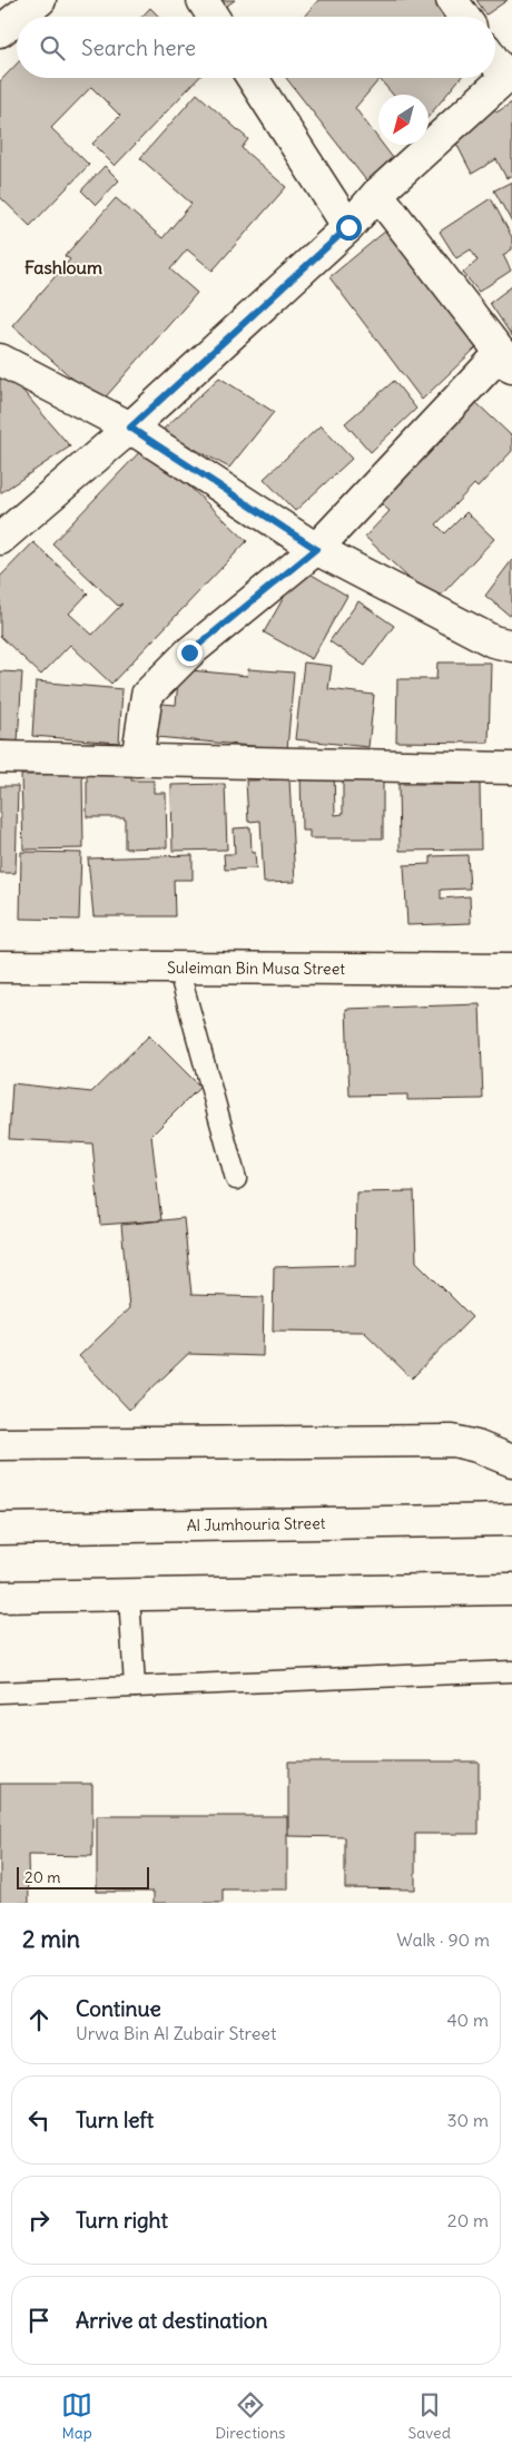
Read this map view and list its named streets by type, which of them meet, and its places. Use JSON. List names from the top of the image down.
{
  "streets": {
    "street": ["Suleiman Bin Musa Street", "Al Jumhouria Street"]
  },
  "districts": ["Fashloum"],
  "scale_bar": "20 m",
  "north": "bottom left",
  "page": {
    "search": "Search here",
    "scale": "20 m",
    "heading": ["2 min", "Walk · 90 m"],
    "list": [
      ["Continue", "Urwa Bin Al Zubair Street", "40 m"],
      ["Turn left", "30 m"],
      ["Turn right", "20 m"],
      "Arrive at destination"
    ],
    "nav": ["Map", "Directions", "Saved"]
  }
}
